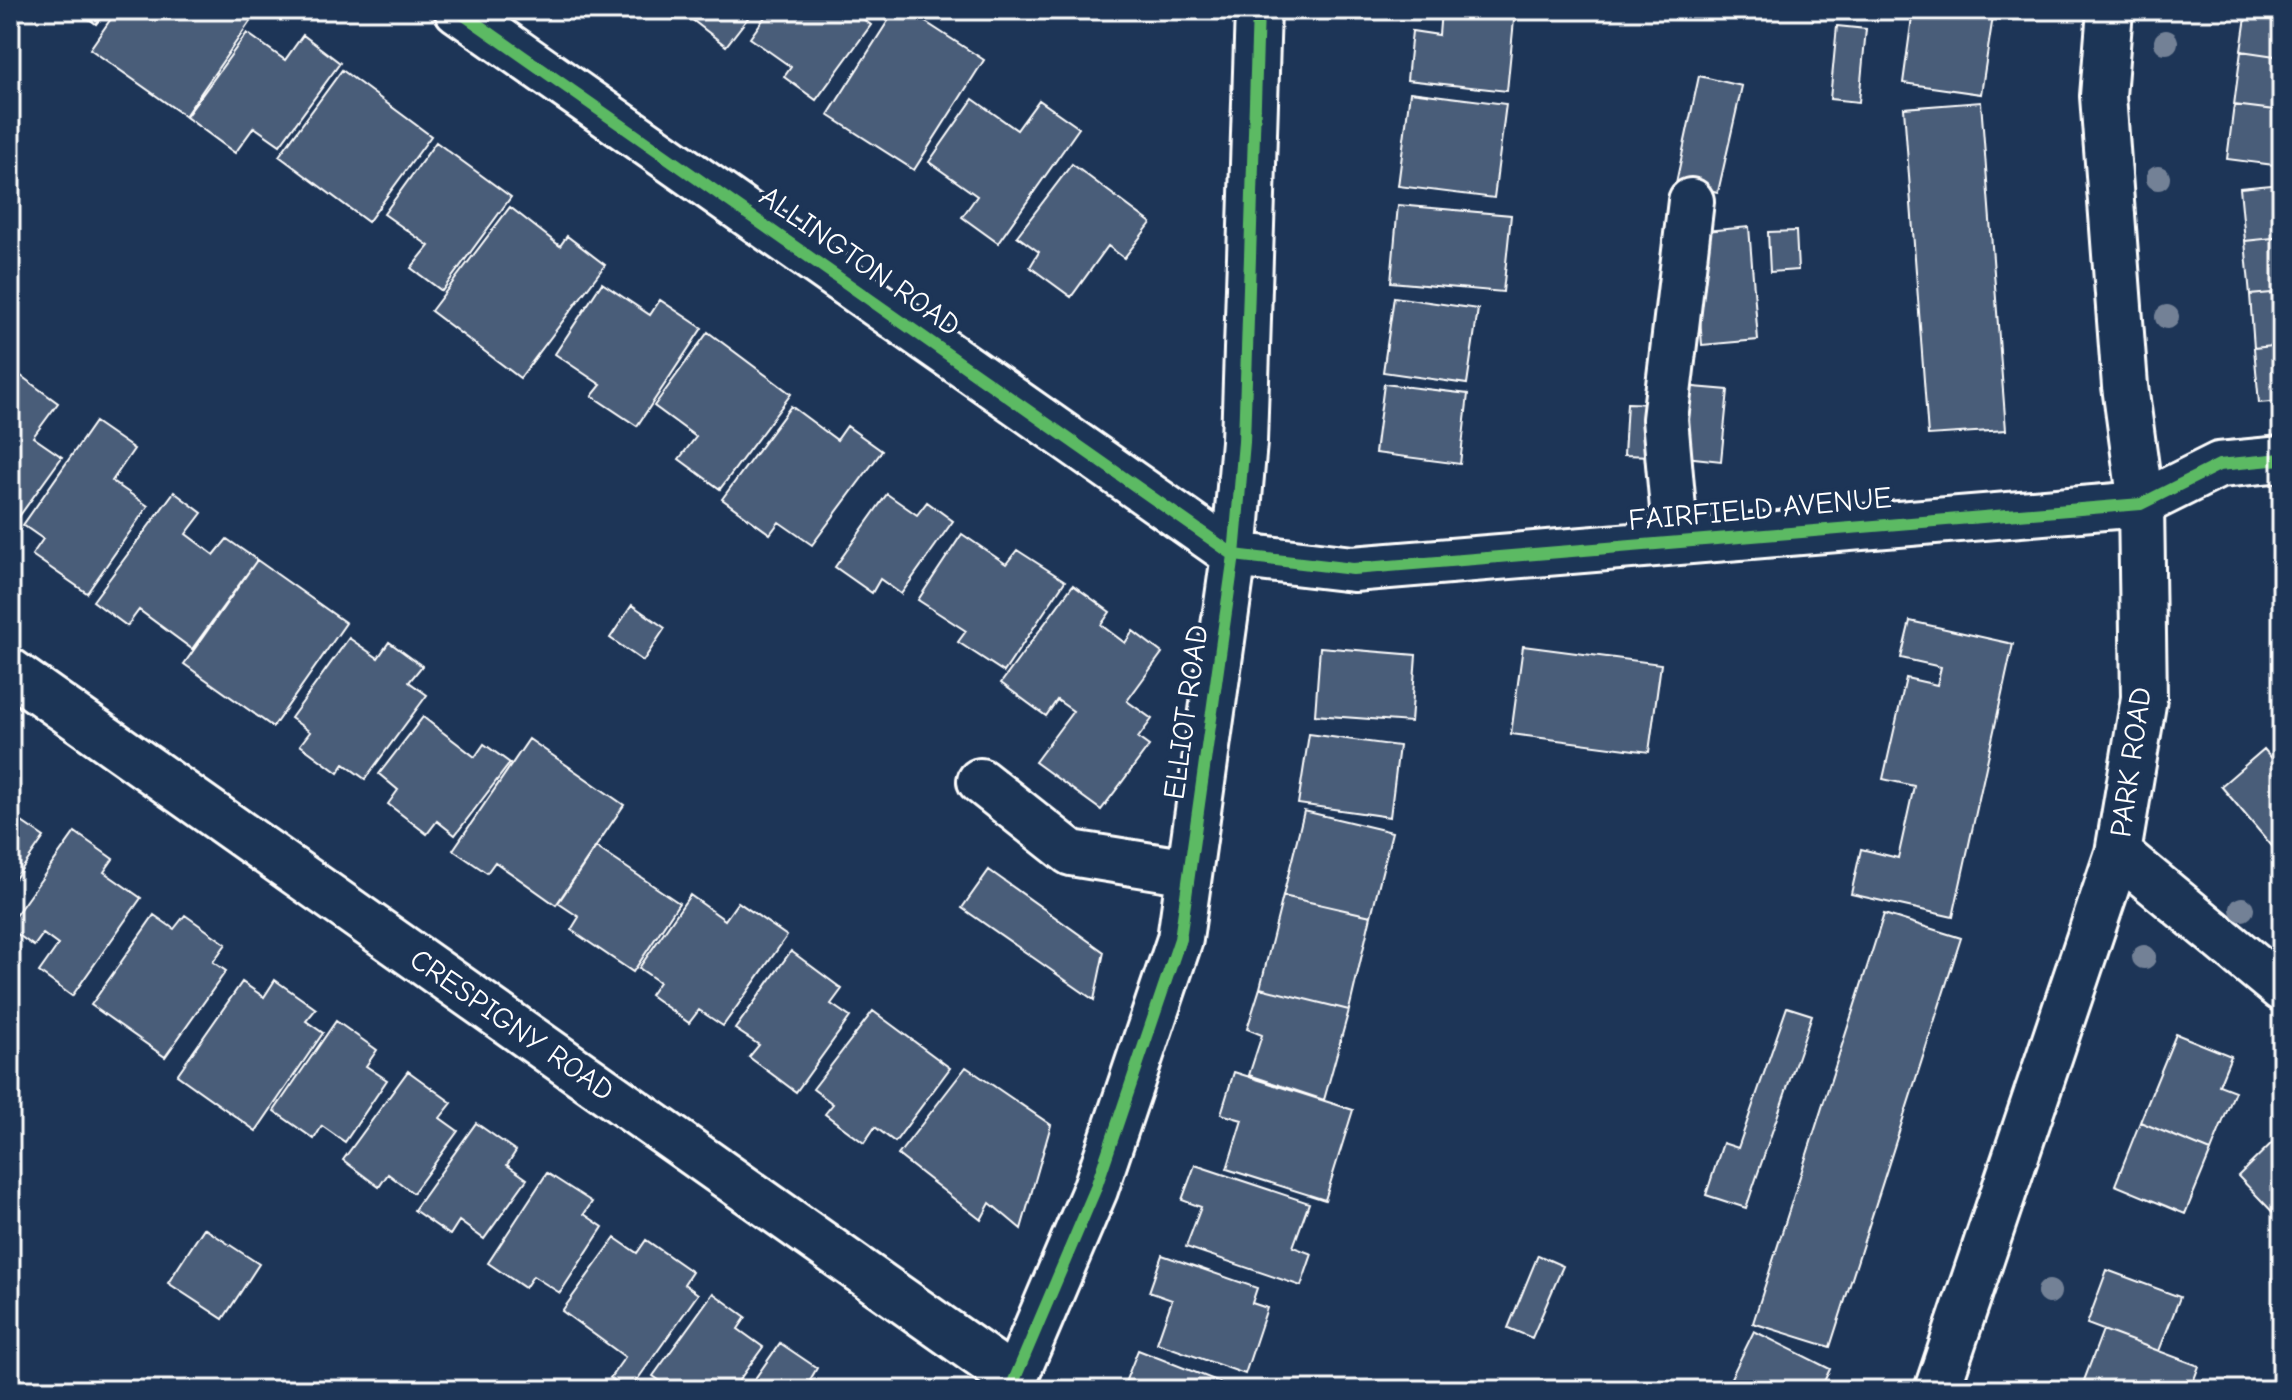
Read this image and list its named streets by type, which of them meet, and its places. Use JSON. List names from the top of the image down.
{
  "streets": {
    "street": [
      "ALLINGTON ROAD",
      "FAIRFIELD AVENUE",
      "ELLIOT ROAD",
      "PARK ROAD",
      "CRESPIGNY ROAD"
    ]
  },
  "crossings": [
    ["ALLINGTON ROAD", "FAIRFIELD AVENUE"],
    ["ALLINGTON ROAD", "ELLIOT ROAD"],
    ["FAIRFIELD AVENUE", "ELLIOT ROAD"],
    ["FAIRFIELD AVENUE", "PARK ROAD"],
    ["ELLIOT ROAD", "CRESPIGNY ROAD"]
  ]
}
